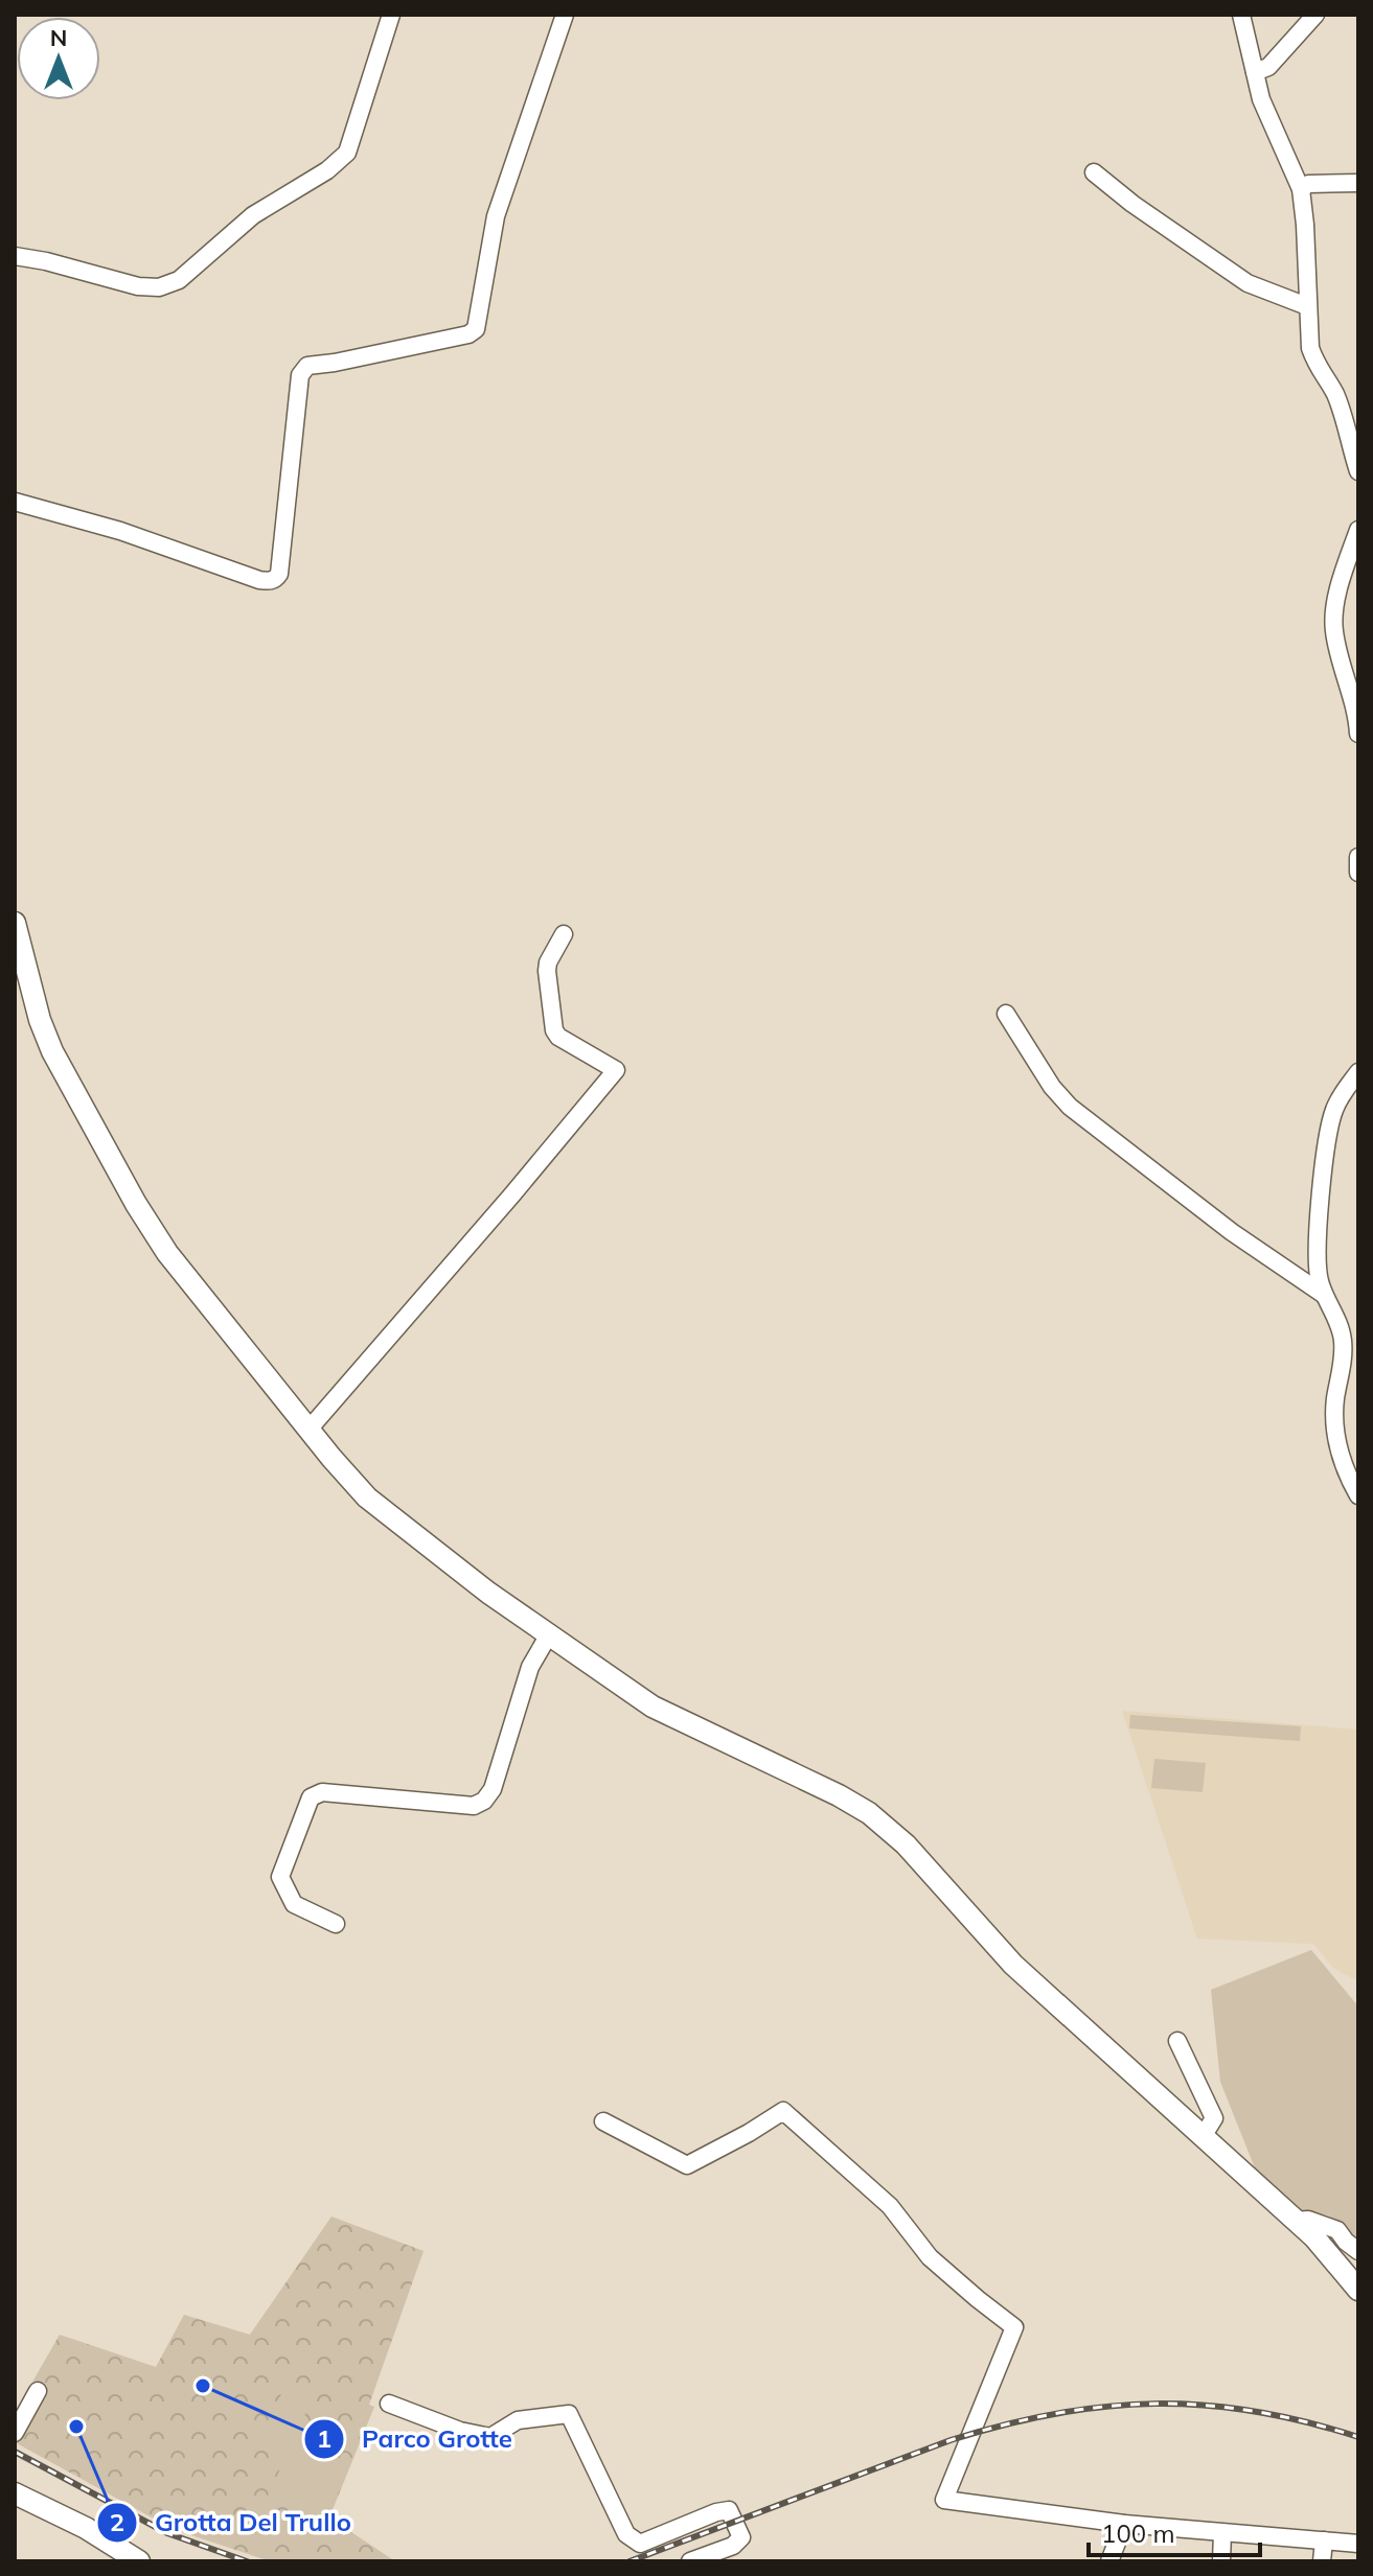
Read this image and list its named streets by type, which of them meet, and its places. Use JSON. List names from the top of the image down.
{
  "places": ["Parco Grotte", "Grotta Del Trullo"],
  "scale_bar": "100 m",
  "north": "top"
}
